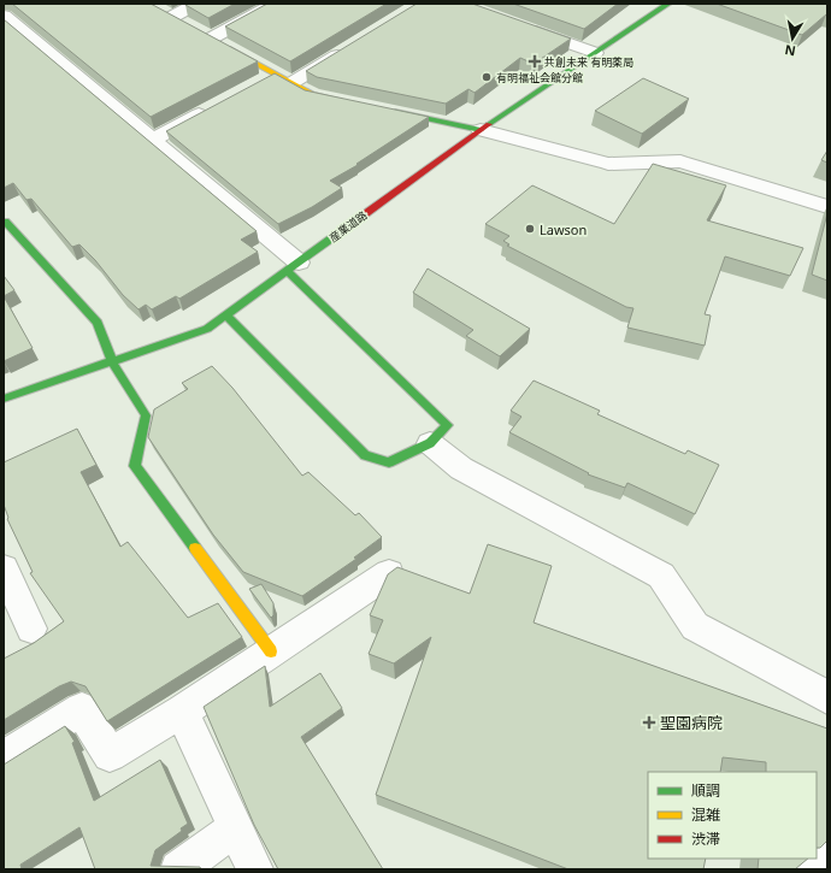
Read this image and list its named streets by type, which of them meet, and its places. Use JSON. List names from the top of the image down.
{
  "streets": {
    "street": ["産業道路"]
  },
  "places": {
    "health": ["共創未来 有明薬局", "聖園病院"],
    "other": ["有明福祉会館分館", "Lawson"]
  },
  "legend": ["順調", "混雑", "渋滞"],
  "north": "bottom"
}
